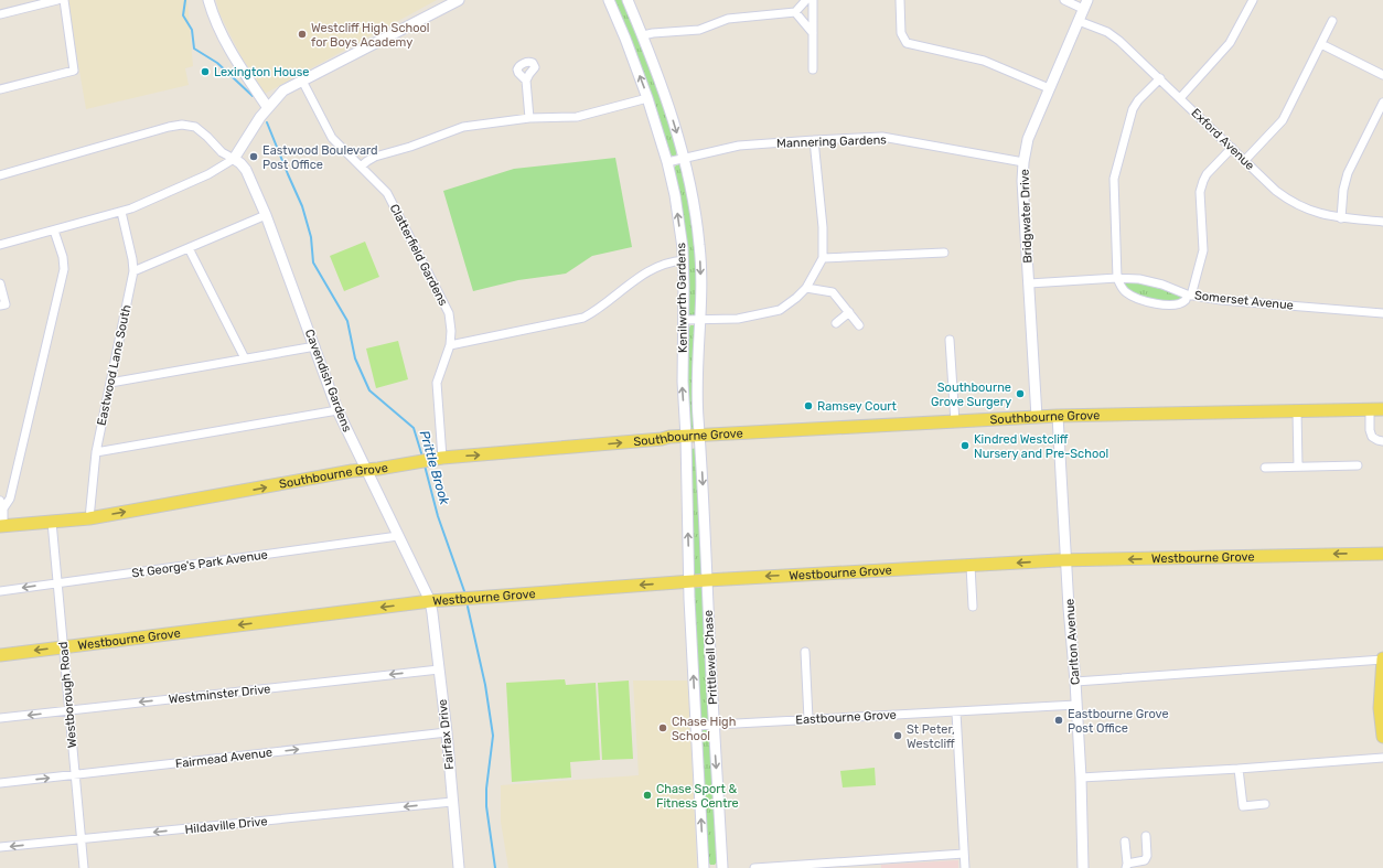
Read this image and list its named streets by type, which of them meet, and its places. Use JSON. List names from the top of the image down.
{
  "streets": {
    "main road": ["Southbourne Grove", "Westbourne Grove"],
    "street": [
      "Exford Avenue",
      "Mannering Gardens",
      "Bridgwater Drive",
      "Clatterfield Gardens",
      "Kenilworth Gardens",
      "Somerset Avenue",
      "Eastwood Lane South",
      "Cavendish Gardens",
      "St George's Park Avenue",
      "Carlton Avenue",
      "Prittlewell Chase",
      "Westminster Drive",
      "Westborough Road",
      "Eastbourne Grove",
      "Fairfax Drive",
      "Fairmead Avenue",
      "Hildaville Drive"
    ]
  },
  "crossings": [
    ["Exford Avenue", "Bridgwater Drive"],
    ["Mannering Gardens", "Bridgwater Drive"],
    ["Mannering Gardens", "Kenilworth Gardens"],
    ["Bridgwater Drive", "Somerset Avenue"],
    ["Bridgwater Drive", "Southbourne Grove"],
    ["Clatterfield Gardens", "Southbourne Grove"],
    ["Kenilworth Gardens", "Southbourne Grove"],
    ["Kenilworth Gardens", "Westbourne Grove"],
    ["Kenilworth Gardens", "Prittlewell Chase"],
    ["Eastwood Lane South", "Southbourne Grove"],
    ["Cavendish Gardens", "Southbourne Grove"],
    ["Cavendish Gardens", "Westbourne Grove"],
    ["Cavendish Gardens", "St George's Park Avenue"],
    ["Cavendish Gardens", "Fairfax Drive"],
    ["Southbourne Grove", "Carlton Avenue"],
    ["Southbourne Grove", "Westborough Road"],
    ["Westbourne Grove", "Carlton Avenue"],
    ["Westbourne Grove", "Prittlewell Chase"],
    ["Westbourne Grove", "Westborough Road"],
    ["Westbourne Grove", "Fairfax Drive"],
    ["St George's Park Avenue", "Westborough Road"],
    ["Carlton Avenue", "Eastbourne Grove"],
    ["Prittlewell Chase", "Eastbourne Grove"],
    ["Westminster Drive", "Westborough Road"],
    ["Westminster Drive", "Fairfax Drive"],
    ["Westborough Road", "Fairmead Avenue"],
    ["Westborough Road", "Hildaville Drive"],
    ["Fairfax Drive", "Fairmead Avenue"],
    ["Fairfax Drive", "Hildaville Drive"]
  ],
  "one_way": [
    "Southbourne Grove",
    "Westbourne Grove",
    "Westminster Drive",
    "Fairmead Avenue",
    "Hildaville Drive"
  ],
  "water": ["Prittle Brook"],
  "places": [
    "Westcliff High School for Boys Academy",
    "Lexington House",
    "Eastwood Boulevard Post Office",
    "Southbourne Grove Surgery",
    "Ramsey Court",
    "Kindred Westcliff Nursery and Pre-School",
    "Eastbourne Grove Post Office",
    "Chase High School",
    "St Peter, Westcliff",
    "Chase Sport & Fitness Centre"
  ]
}
